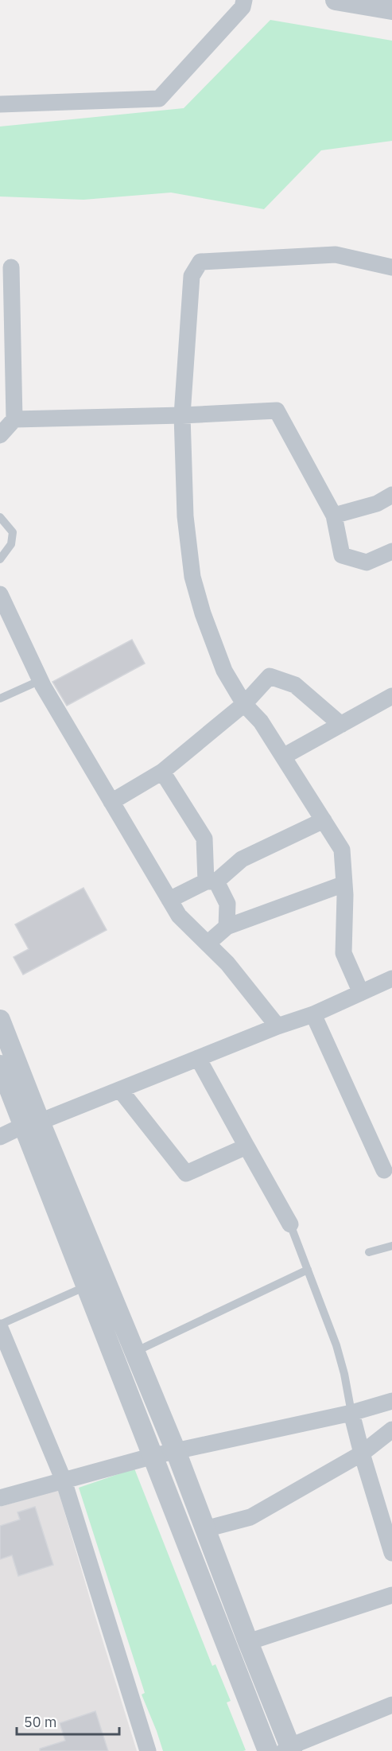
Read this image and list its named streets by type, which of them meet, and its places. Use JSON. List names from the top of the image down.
{
  "scale_bar": "50 m"
}
